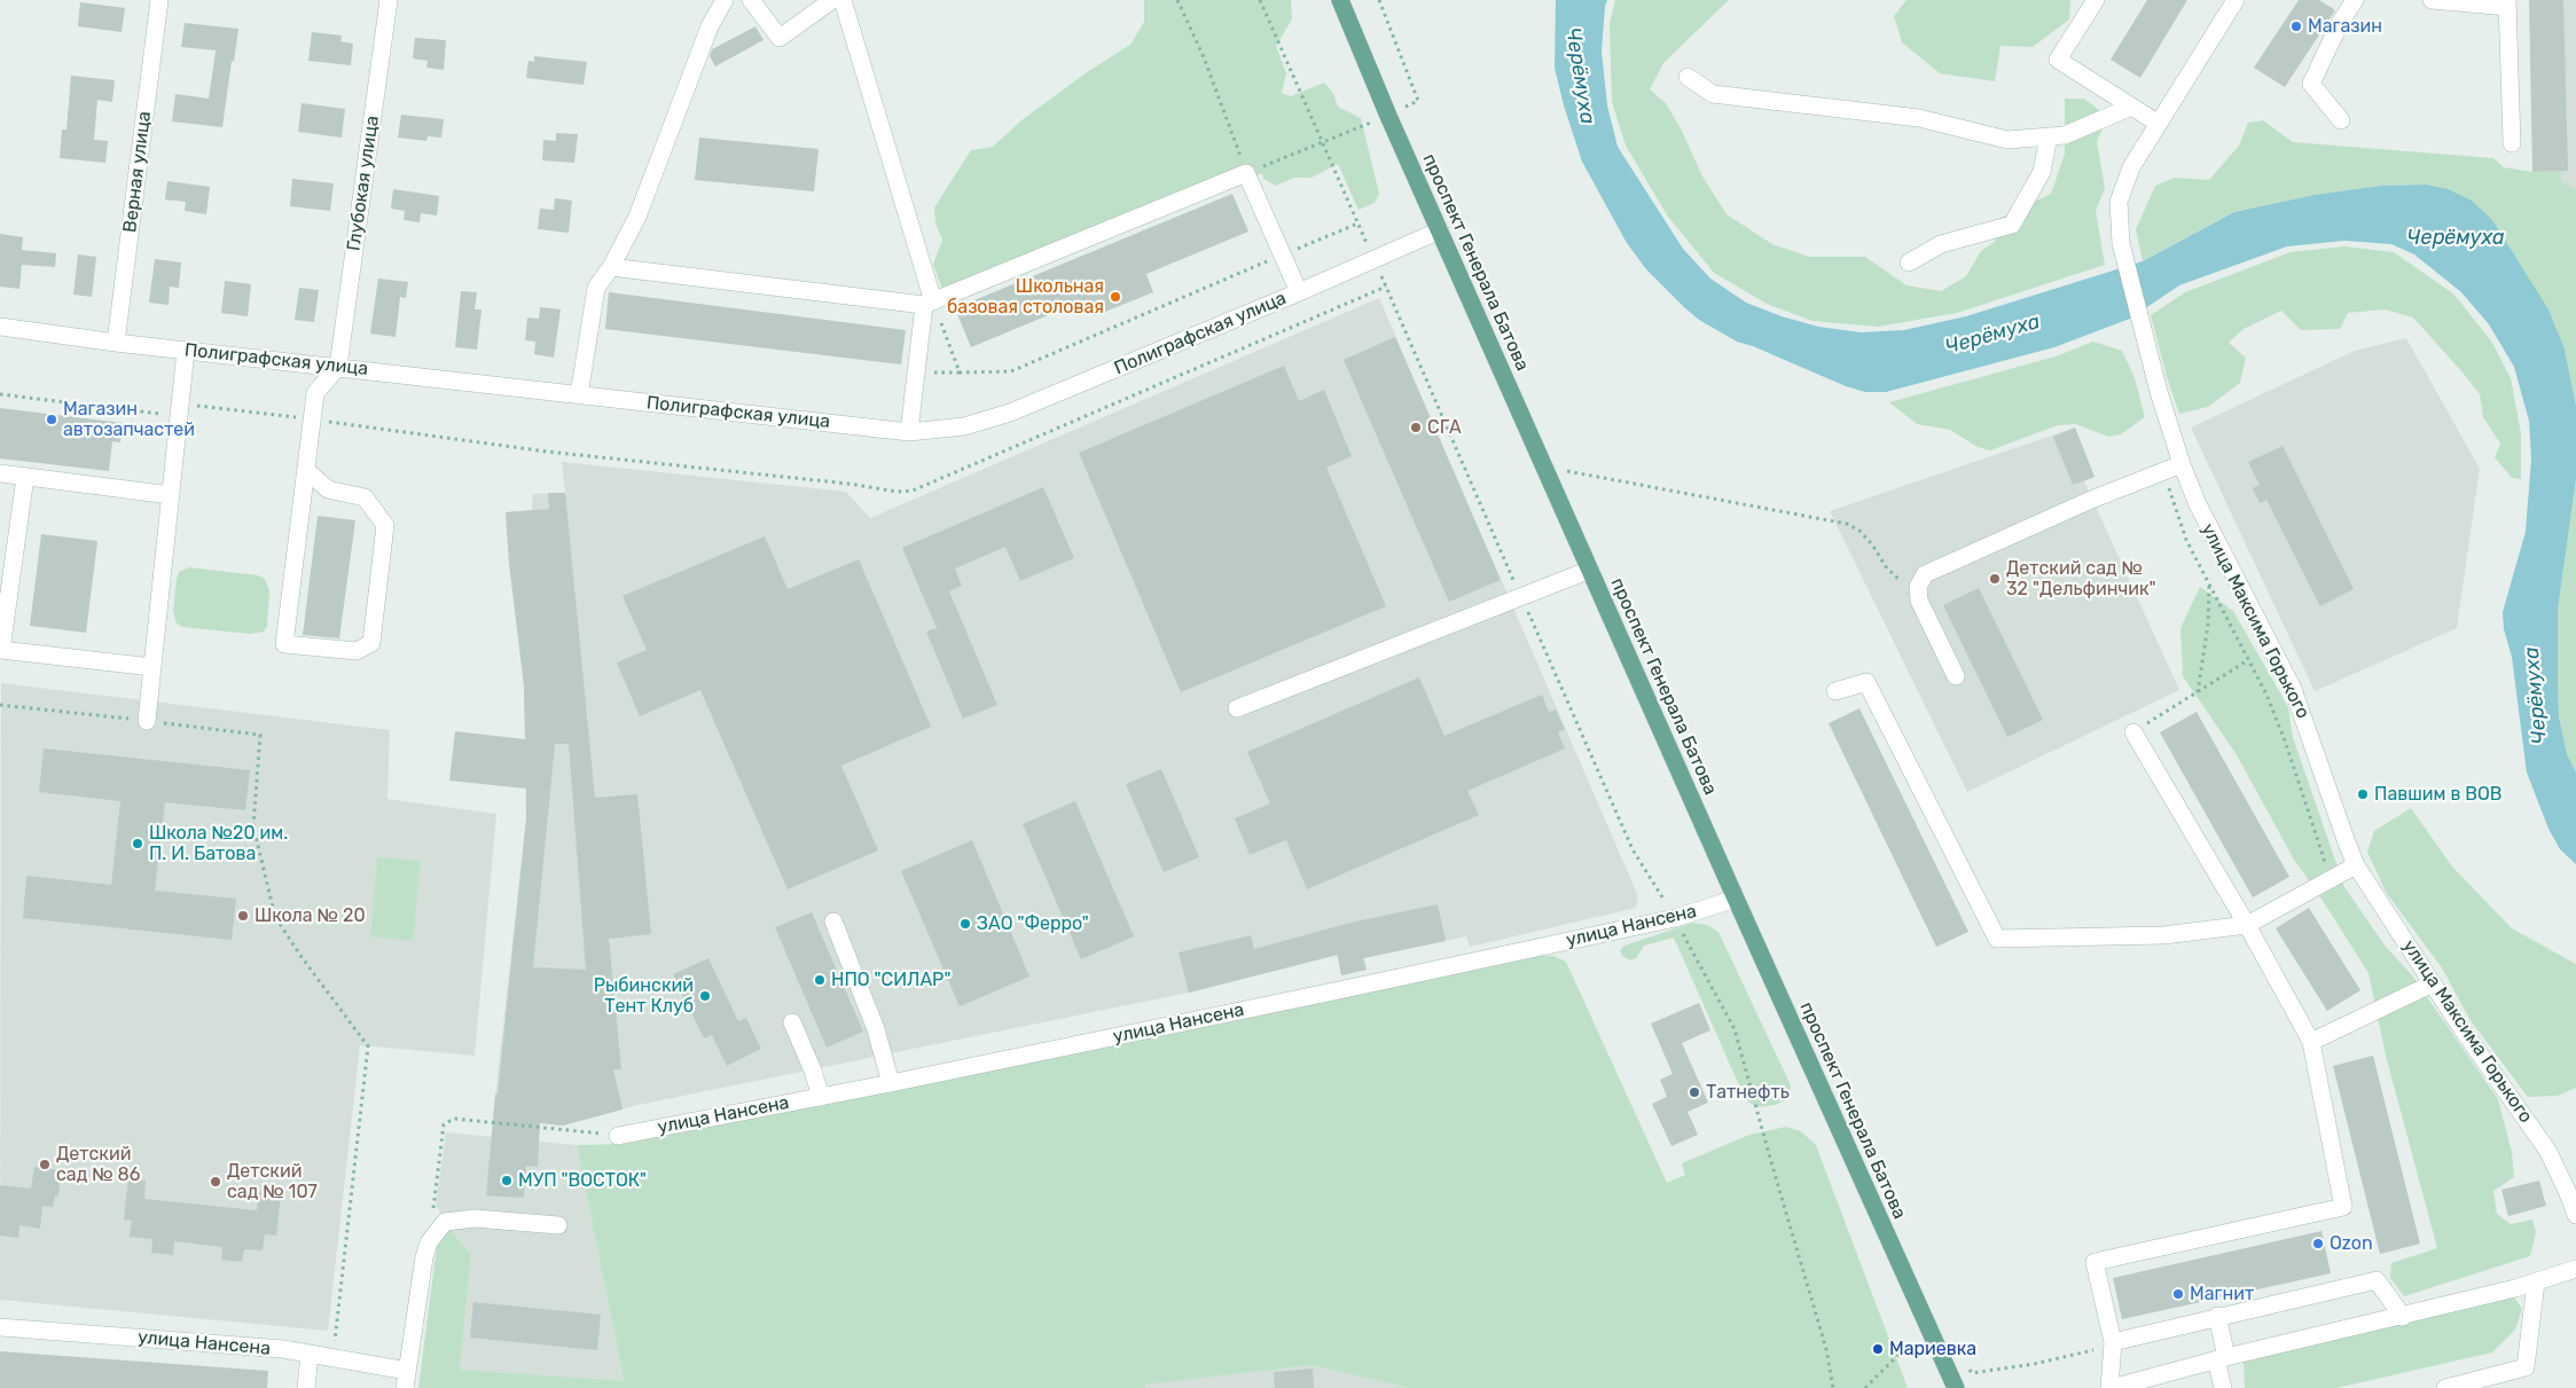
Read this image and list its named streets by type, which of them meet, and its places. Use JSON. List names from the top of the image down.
{
  "streets": {
    "main road": ["проспект Генерала Батова"],
    "street": [
      "Верная улица",
      "Глубокая улица",
      "Полиграфская улица",
      "улица Максима Горького",
      "улица Нансена"
    ]
  },
  "crossings": [
    ["Верная улица", "Полиграфская улица"],
    ["Глубокая улица", "Полиграфская улица"],
    ["проспект Генерала Батова", "Полиграфская улица"],
    ["проспект Генерала Батова", "улица Нансена"]
  ],
  "water": ["Черёмуха"],
  "places": [
    "Магазин",
    "Школьная базовая столовая",
    "Магазин автозапчастей",
    "СГА",
    "Детский сад № 32 \"Дельфинчик\"",
    "Павшим в ВОВ",
    "Школа №20 им. П. И. Батова",
    "Школа № 20",
    "ЗАО \"Ферро\"",
    "НПО \"СИЛАР\"",
    "Рыбинский Тент Клуб",
    "Татнефть",
    "Детский сад № 86",
    "МУП \"ВОСТОК\"",
    "Детский сад № 107",
    "Ozon",
    "Магнит",
    "Мариевка"
  ]
}
